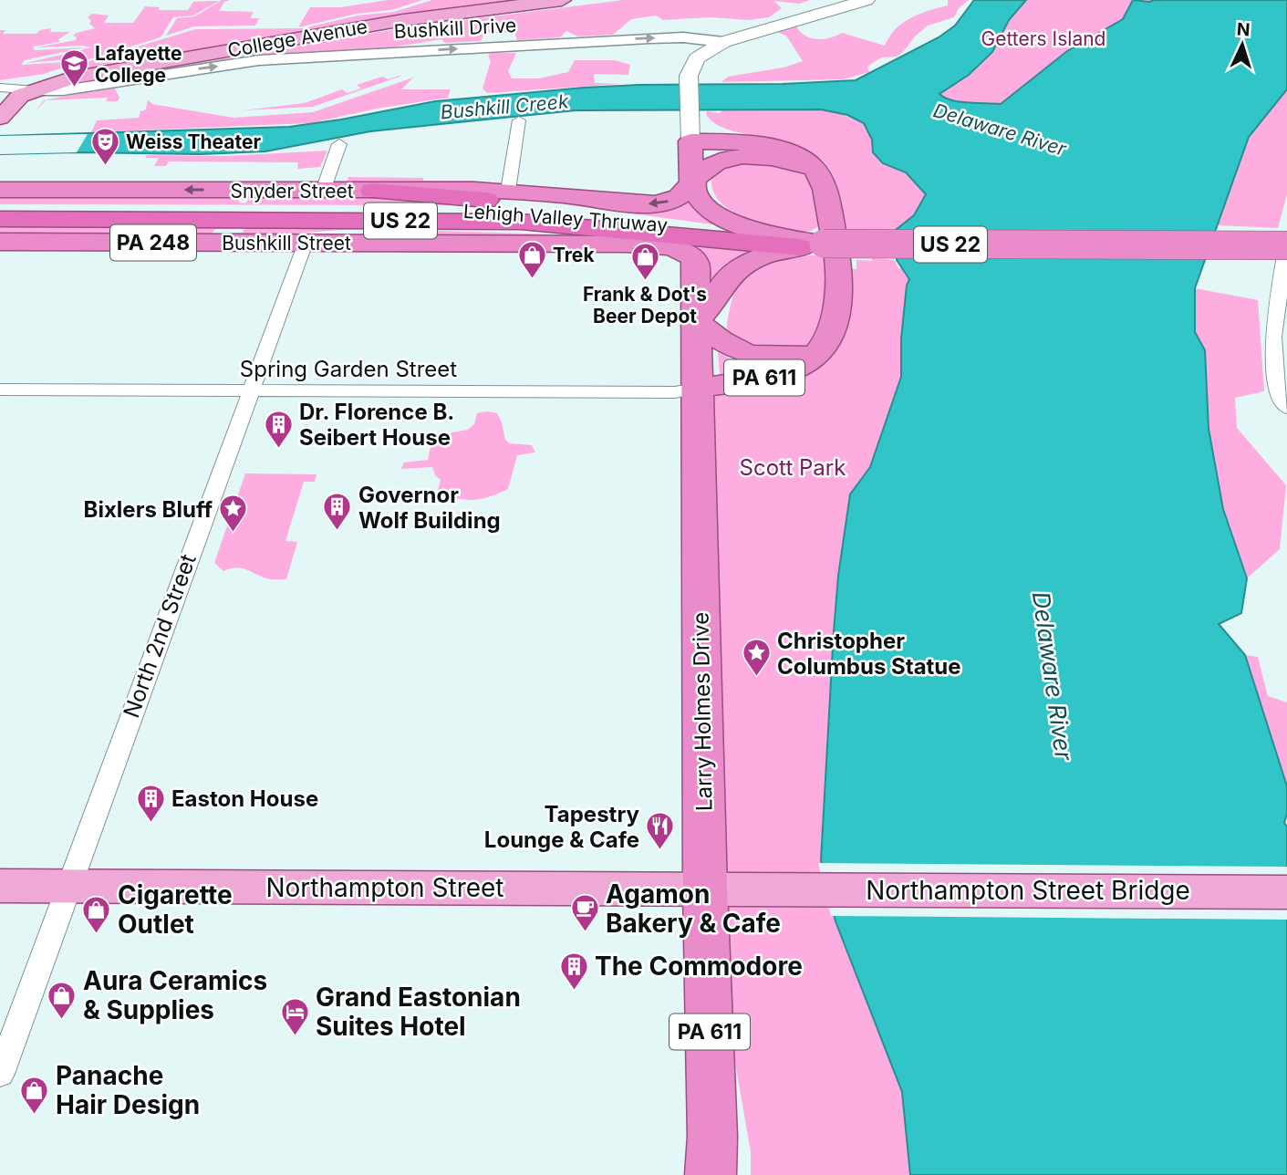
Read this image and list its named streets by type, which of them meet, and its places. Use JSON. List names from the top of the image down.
{
  "streets": {
    "highway": [
      "Snyder Street",
      "Lehigh Valley Thruway",
      "US 22",
      "PA 248",
      "Bushkill Street",
      "PA 611",
      "Larry Holmes Drive"
    ],
    "main road": ["College Avenue", "Northampton Street", "Northampton Street Bridge"],
    "street": ["Bushkill Drive", "Spring Garden Street", "North 2nd Street"]
  },
  "crossings": [
    ["Bushkill Drive", "College Avenue"],
    ["Snyder Street", "PA 611"],
    ["Bushkill Street", "North 2nd Street"],
    ["Bushkill Street", "Larry Holmes Drive"],
    ["Spring Garden Street", "PA 611"],
    ["Spring Garden Street", "North 2nd Street"],
    ["Spring Garden Street", "Larry Holmes Drive"],
    ["PA 611", "Larry Holmes Drive"],
    ["North 2nd Street", "Northampton Street"],
    ["Larry Holmes Drive", "Northampton Street"],
    ["Northampton Street", "Northampton Street Bridge"]
  ],
  "one_way": ["Bushkill Drive"],
  "water": ["Bushkill Creek", "Delaware River"],
  "parks": ["Getters Island", "Scott Park"],
  "places": {
    "school or university": ["Lafayette College"],
    "theatre": ["Weiss Theater"],
    "shop": [
      "Trek",
      "Frank & Dot's Beer Depot",
      "Cigarette Outlet",
      "Aura Ceramics & Supplies",
      "Panache Hair Design"
    ],
    "building": [
      "Dr. Florence B. Seibert House",
      "Governor Wolf Building",
      "Easton House",
      "The Commodore"
    ],
    "place": ["Bixlers Bluff", "Christopher Columbus Statue"],
    "restaurant": ["Tapestry Lounge & Cafe"],
    "cafe": ["Agamon Bakery & Cafe"],
    "hotel": ["Grand Eastonian Suites Hotel"]
  },
  "north": "top"
}
